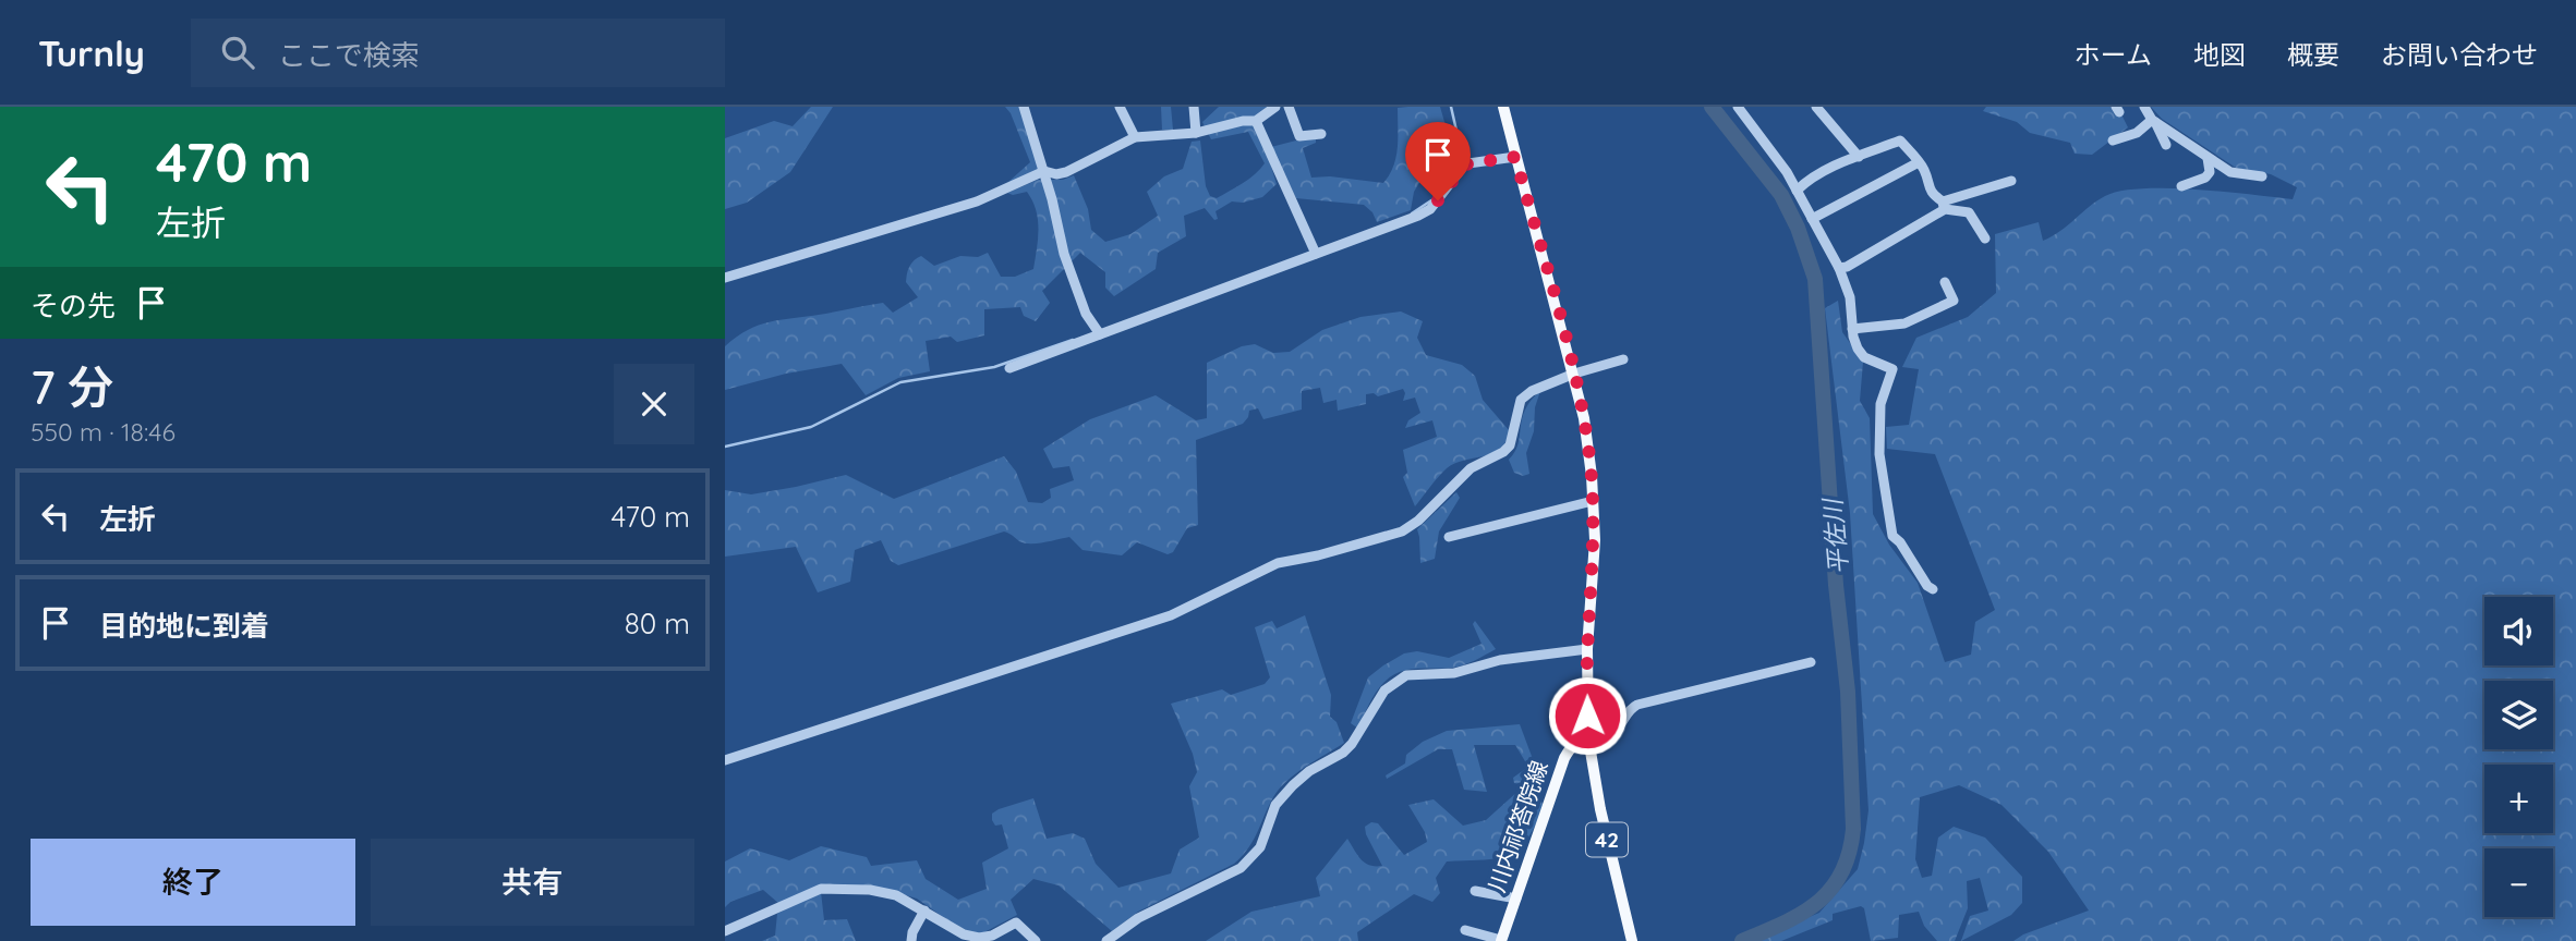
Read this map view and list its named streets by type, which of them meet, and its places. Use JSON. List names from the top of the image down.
{
  "streets": {
    "main road": ["川内祁答院線", "42"]
  },
  "crossings": [
    ["川内祁答院線", "42"]
  ],
  "water": ["平佐川"],
  "page": {
    "header": "Turnly",
    "search": "ここで検索",
    "nav": [
      "ホーム",
      "地図",
      "概要",
      "お問い合わせ"
    ],
    "turn": ["470 m", "左折"],
    "then": "その先",
    "heading": ["7 分", "550 m · 18:46"],
    "list": [
      {
        "name": "左折",
        "value": "470 m"
      },
      {
        "name": "目的地に到着",
        "value": "80 m"
      }
    ],
    "map_buttons": ["+", "−"],
    "buttons": ["終了", "共有"]
  }
}
